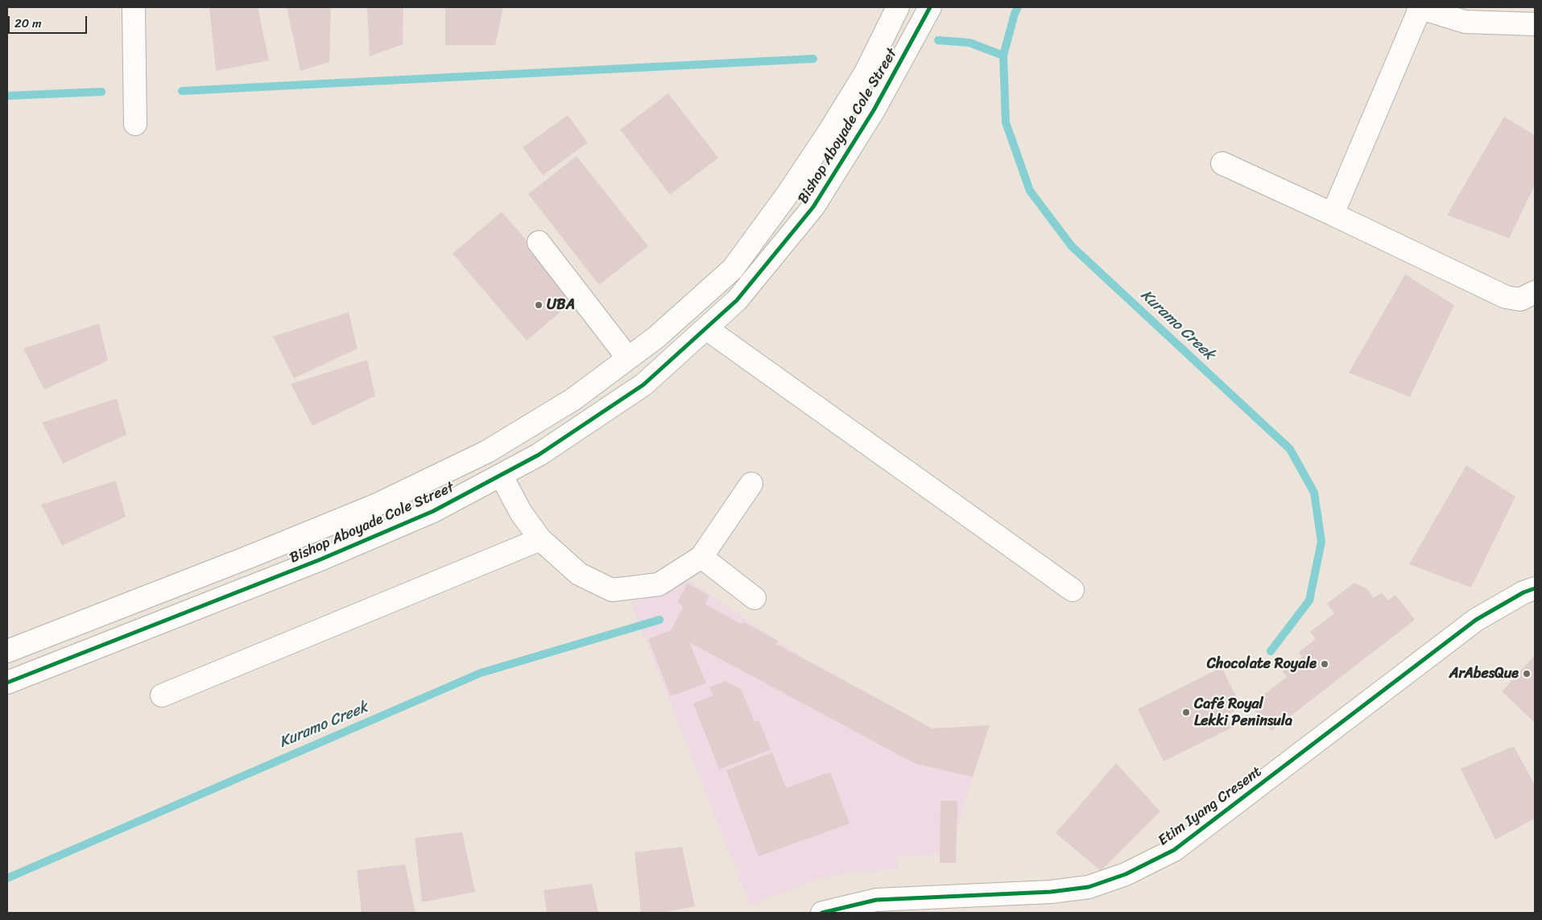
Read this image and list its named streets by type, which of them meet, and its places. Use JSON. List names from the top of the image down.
{
  "streets": {
    "street": ["Bishop Aboyade Cole Street", "Etim Iyang Cresent"]
  },
  "water": ["Kuramo Creek"],
  "places": [
    "UBA",
    "Chocolate Royale",
    "ArAbesQue",
    "Café Royal Lekki Peninsula"
  ],
  "scale_bar": "20 m"
}
